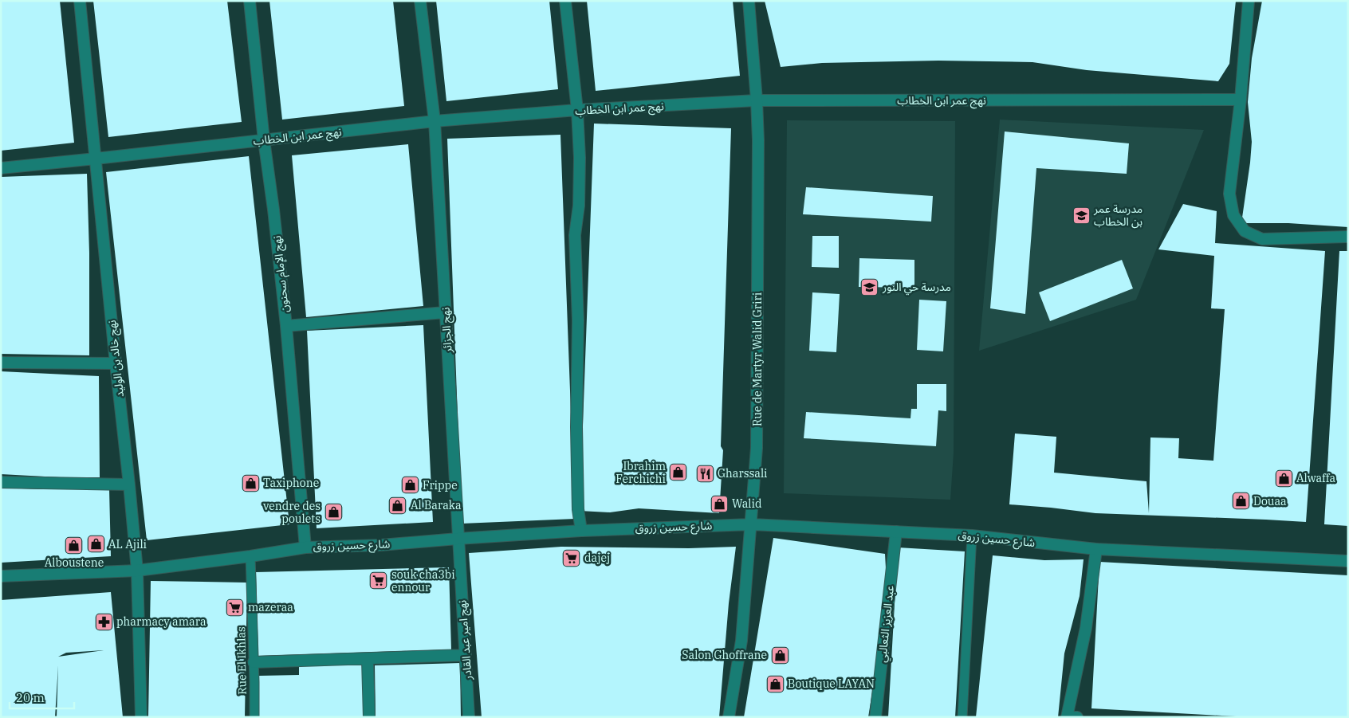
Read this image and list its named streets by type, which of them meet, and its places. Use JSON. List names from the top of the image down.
{
  "streets": {
    "street": [
      "نهج عمر ابن الخطاب",
      "نهج الإمام سحنون",
      "نهج الجزائر",
      "نهج خالد بن الوليد",
      "Rue de Martyr Walid Griri",
      "شارع حسين زروق",
      "عبد العزيز الثعالبي",
      "نهج امير عبد القادر"
    ],
    "lane": ["Rue El Ikhlas"]
  },
  "crossings": [
    ["نهج عمر ابن الخطاب", "نهج الإمام سحنون"],
    ["نهج عمر ابن الخطاب", "نهج الجزائر"],
    ["نهج عمر ابن الخطاب", "نهج خالد بن الوليد"],
    ["نهج عمر ابن الخطاب", "Rue de Martyr Walid Griri"],
    ["نهج الإمام سحنون", "شارع حسين زروق"],
    ["نهج الجزائر", "شارع حسين زروق"],
    ["نهج الجزائر", "نهج امير عبد القادر"],
    ["نهج خالد بن الوليد", "شارع حسين زروق"],
    ["Rue de Martyr Walid Griri", "شارع حسين زروق"],
    ["شارع حسين زروق", "عبد العزيز الثعالبي"],
    ["شارع حسين زروق", "نهج امير عبد القادر"],
    ["شارع حسين زروق", "Rue El Ikhlas"]
  ],
  "places": {
    "school or university": ["مدرسة عمر بن الخطاب", "مدرسة حي النور"],
    "shop": [
      "Ibrahim Ferchichi",
      "Alwaffa",
      "Taxiphone",
      "Frippe",
      "Douaa",
      "Walid",
      "Al Baraka",
      "vendre des poulets",
      "AL Ajili",
      "Alboustene",
      "Salon Ghoffrane",
      "Boutique LAYAN"
    ],
    "restaurant": ["Gharssali"],
    "supermarket": ["dajej", "souk cha3bi ennour", "mazeraa"],
    "pharmacy": ["pharmacy amara"]
  },
  "scale_bar": "20 m"
}
